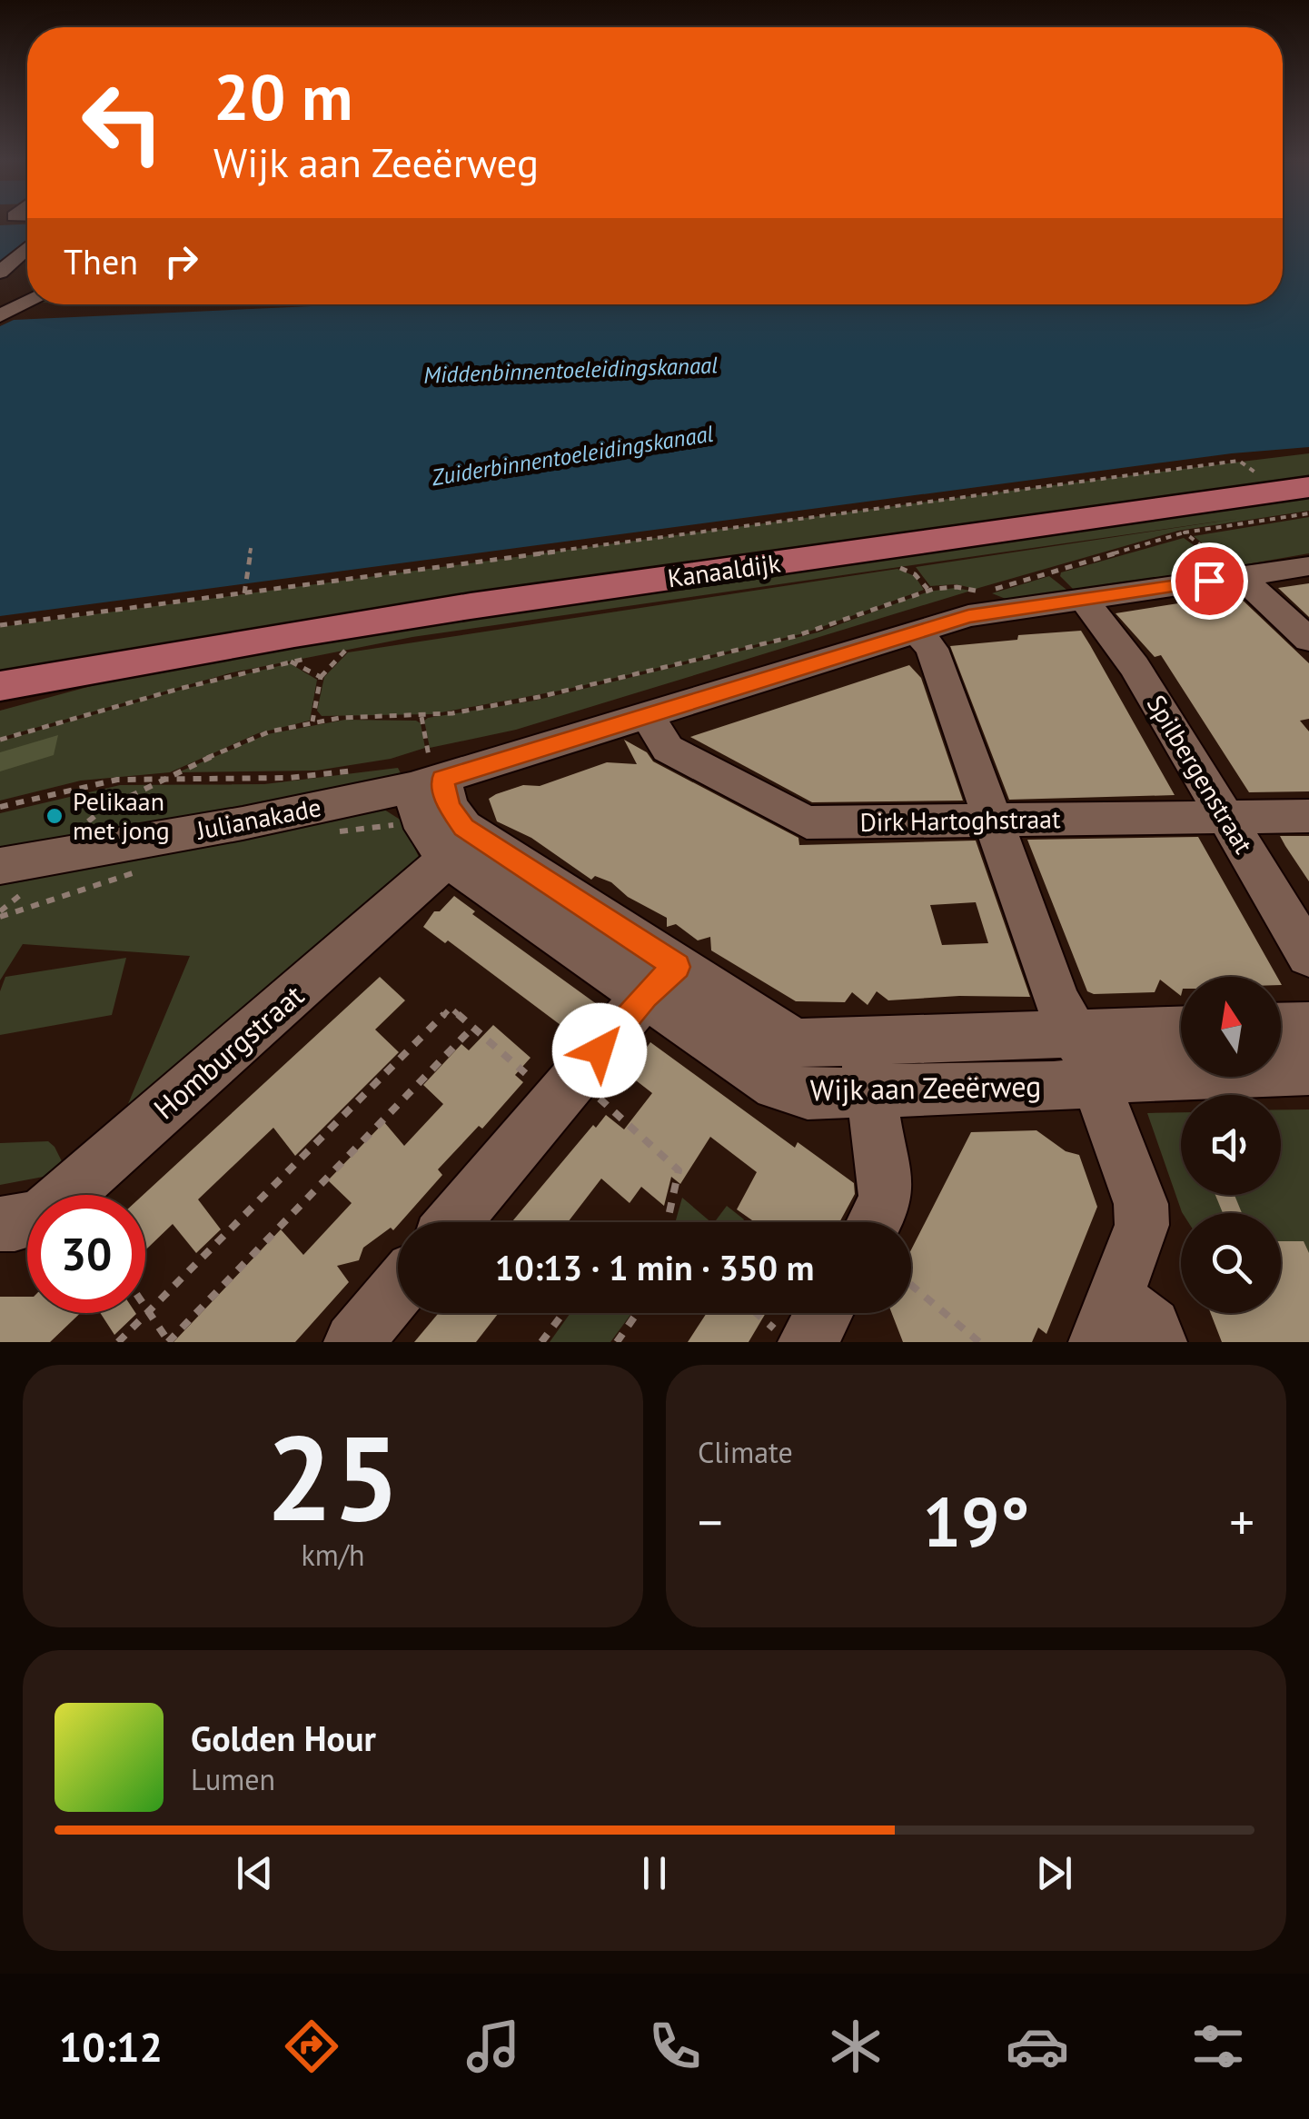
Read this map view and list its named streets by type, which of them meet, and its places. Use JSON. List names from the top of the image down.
{
  "streets": {
    "main road": ["Kanaaldijk"],
    "street": [
      "Spilbergenstraat",
      "Julianakade",
      "Dirk Hartoghstraat",
      "Homburgstraat",
      "Wijk aan Zeeërweg"
    ]
  },
  "crossings": [
    ["Spilbergenstraat", "Julianakade"],
    ["Spilbergenstraat", "Dirk Hartoghstraat"],
    ["Julianakade", "Dirk Hartoghstraat"],
    ["Julianakade", "Wijk aan Zeeërweg"],
    ["Homburgstraat", "Wijk aan Zeeërweg"]
  ],
  "water": ["Middenbinnentoeleidingskanaal", "Zuiderbinnentoeleidingskanaal"],
  "places": ["Pelikaan met jong"],
  "north": "top",
  "page": {
    "turn": ["20 m", "Wijk aan Zeeërweg"],
    "then": "Then",
    "limit": "30",
    "trip": "10:13 · 1 min · 350 m",
    "tile": [
      ["25", "km/h"],
      "Climate"
    ],
    "heat": ["−", "19°", "+"],
    "song": ["Golden Hour", "Lumen"],
    "tabs": "10:12"
  }
}
